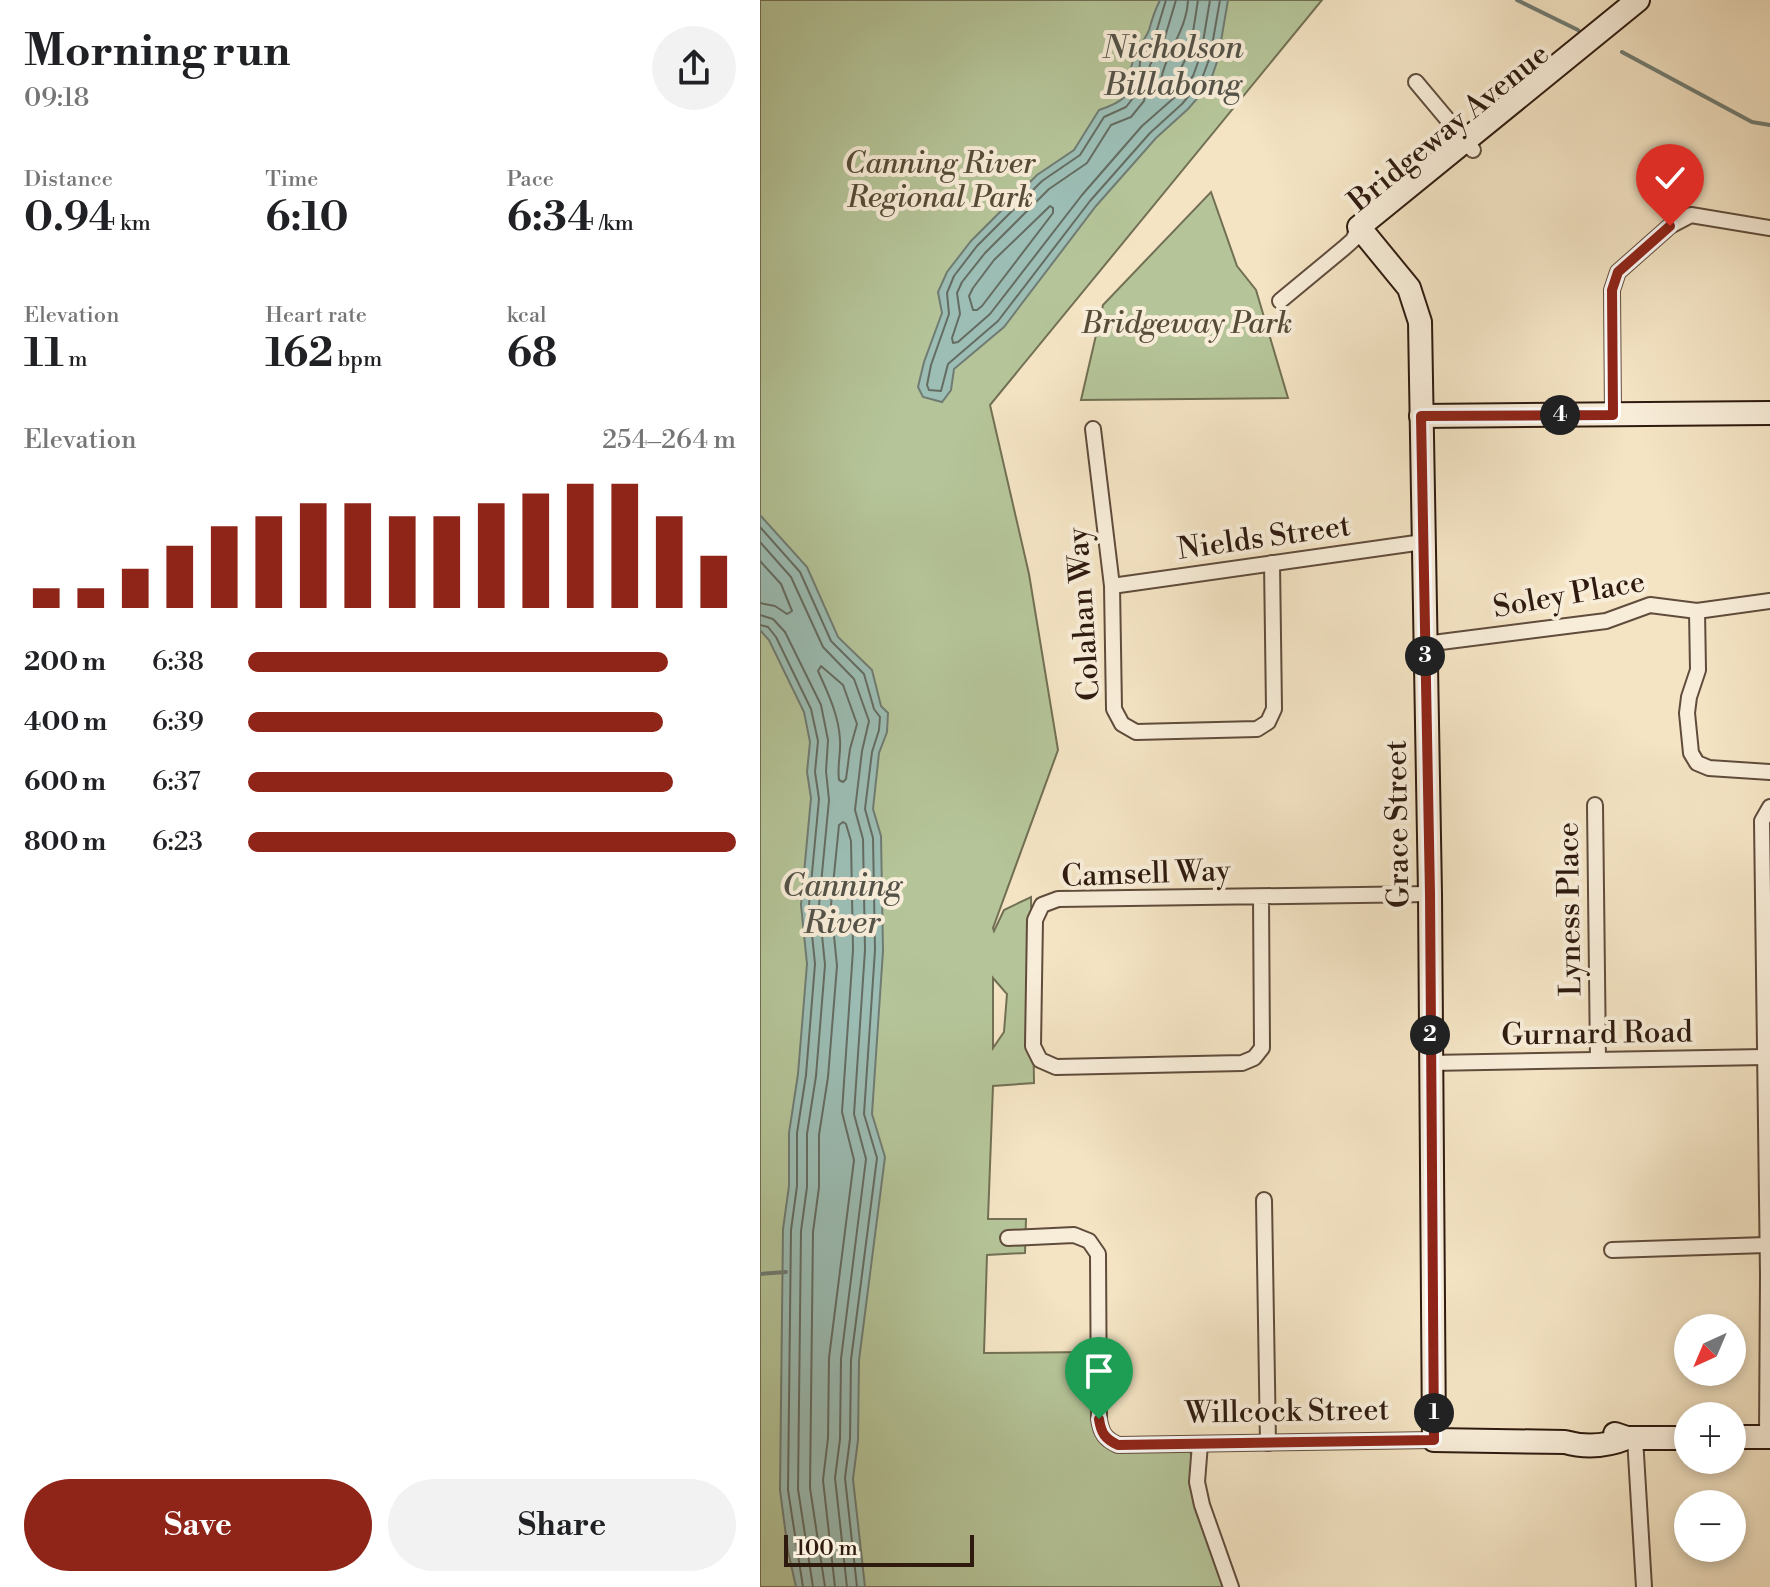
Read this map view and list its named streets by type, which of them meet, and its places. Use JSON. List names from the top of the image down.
{
  "streets": {
    "street": [
      "Bridgeway Avenue",
      "Nields Street",
      "Soley Place",
      "Colahan Way",
      "Grace Street",
      "Camsell Way",
      "Lyness Place",
      "Gurnard Road",
      "Willcock Street"
    ]
  },
  "crossings": [
    ["Bridgeway Avenue", "Grace Street"],
    ["Nields Street", "Colahan Way"],
    ["Nields Street", "Grace Street"],
    ["Soley Place", "Grace Street"],
    ["Grace Street", "Camsell Way"],
    ["Grace Street", "Gurnard Road"],
    ["Grace Street", "Willcock Street"],
    ["Lyness Place", "Gurnard Road"]
  ],
  "water": ["Nicholson Billabong", "Canning River"],
  "parks": ["Canning River Regional Park", "Bridgeway Park"],
  "scale_bar": "100 m",
  "north": "bottom left",
  "page": {
    "heading": ["Morning run", "09:18"],
    "stats": [
      ["Distance", "0.94 km"],
      ["Time", "6:10"],
      ["Pace", "6:34 /km"],
      ["Elevation", "11 m"],
      ["Heart rate", "162 bpm"],
      ["kcal", "68"]
    ],
    "pins": [
      "4",
      "3",
      "2",
      "1"
    ],
    "chart": ["Elevation", "254–264 m"],
    "list": [
      {
        "name": "200 m",
        "note": "6:38"
      },
      {
        "name": "400 m",
        "note": "6:39"
      },
      {
        "name": "600 m",
        "note": "6:37"
      },
      {
        "name": "800 m",
        "note": "6:23"
      }
    ],
    "map_buttons": ["+", "−"],
    "buttons": ["Save", "Share"],
    "scale": "100 m"
  }
}
